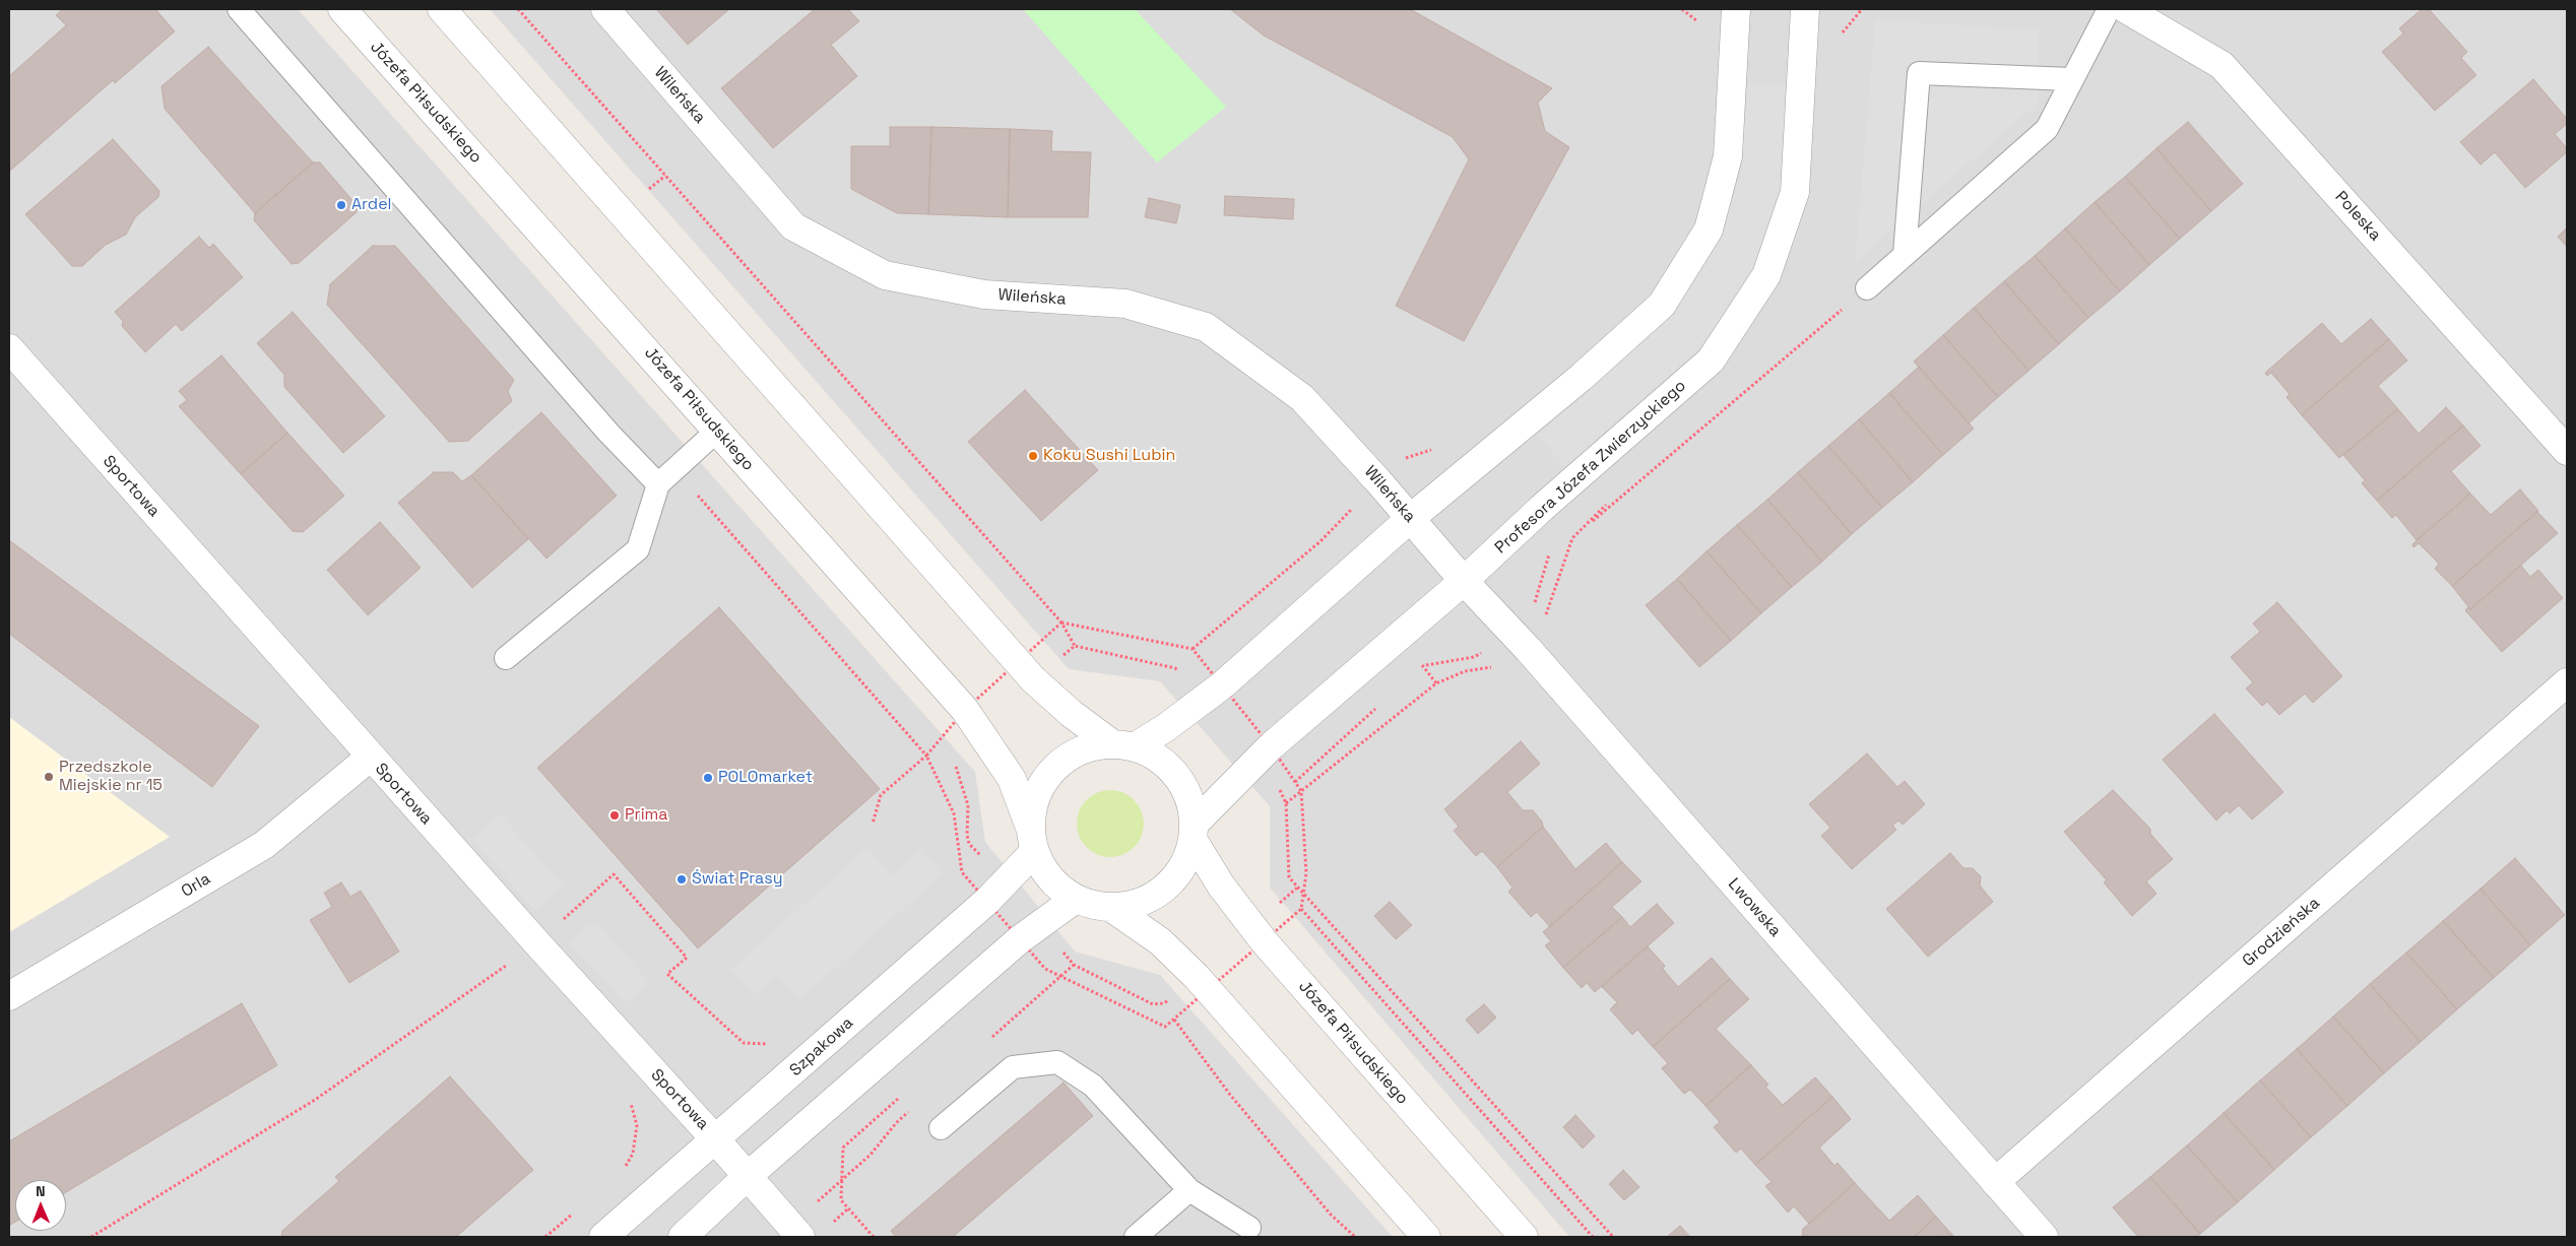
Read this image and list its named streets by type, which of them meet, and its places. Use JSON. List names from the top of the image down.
{
  "streets": {
    "street": [
      "Wileńska",
      "Józefa Piłsudskiego",
      "Poleska",
      "Profesora Józefa Zwierzyckiego",
      "Sportowa",
      "Orla",
      "Lwowska",
      "Grodzieńska",
      "Szpakowa"
    ]
  },
  "crossings": [
    ["Wileńska", "Profesora Józefa Zwierzyckiego"],
    ["Wileńska", "Lwowska"],
    ["Józefa Piłsudskiego", "Profesora Józefa Zwierzyckiego"],
    ["Józefa Piłsudskiego", "Szpakowa"],
    ["Profesora Józefa Zwierzyckiego", "Lwowska"],
    ["Profesora Józefa Zwierzyckiego", "Szpakowa"],
    ["Sportowa", "Orla"],
    ["Sportowa", "Szpakowa"],
    ["Lwowska", "Grodzieńska"]
  ],
  "places": [
    "Ardel",
    "Koku Sushi Lubin",
    "Przedszkole Miejskie nr 15",
    "POLOmarket",
    "Prima",
    "Świat Prasy"
  ],
  "north": "top"
}
